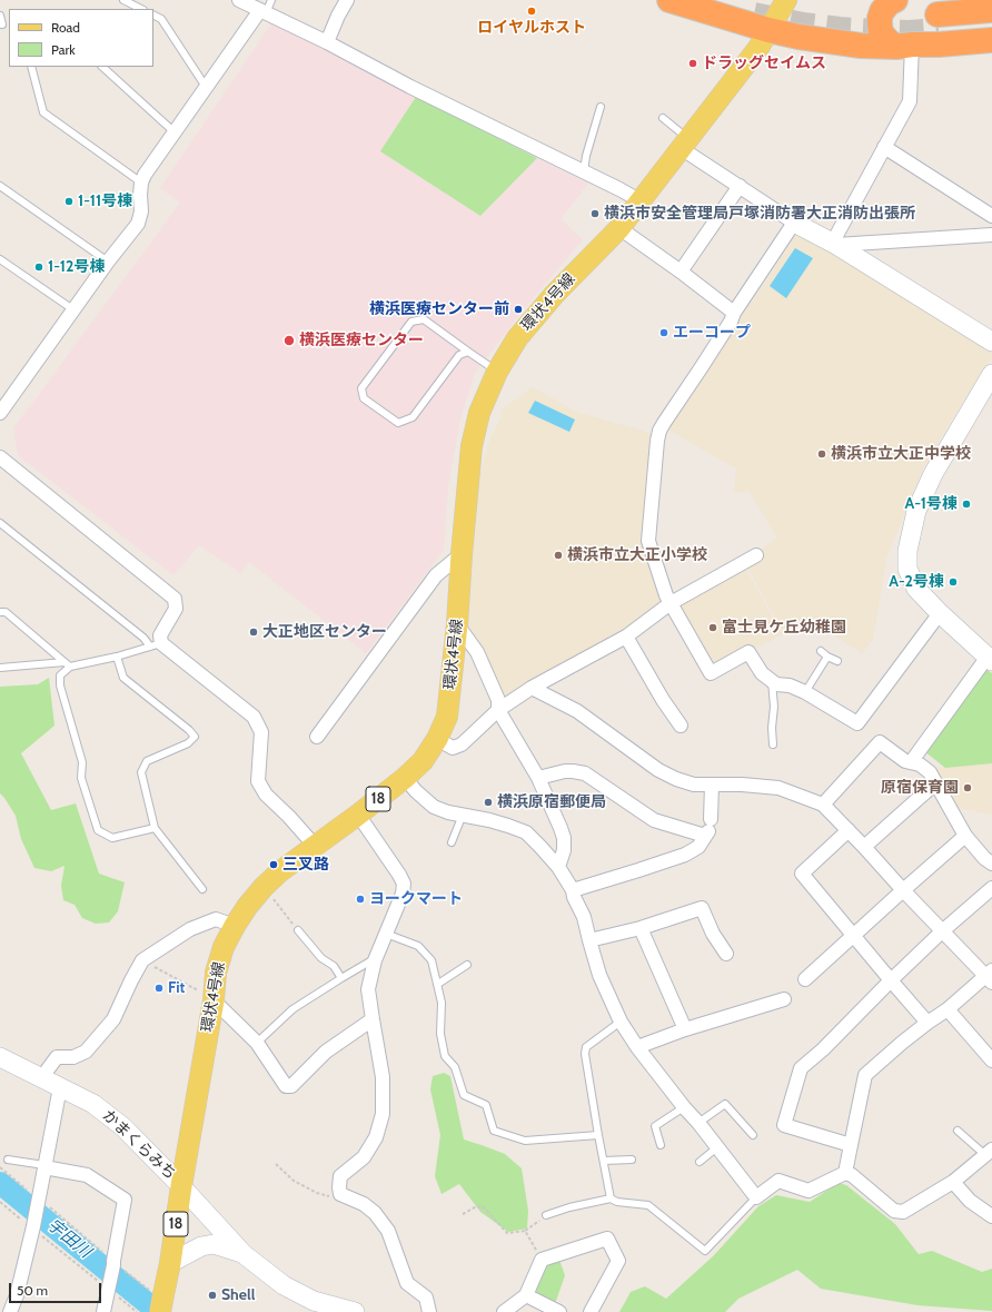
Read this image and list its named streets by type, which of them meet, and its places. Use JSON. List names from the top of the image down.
{
  "streets": {
    "main road": ["環状4号線", "18"],
    "street": ["かまくらみち"]
  },
  "crossings": [
    ["環状4号線", "かまくらみち"]
  ],
  "water": ["宇田川"],
  "places": [
    "ロイヤルホスト",
    "ドラッグセイムス",
    "1-11号棟",
    "横浜市安全管理局戸塚消防署大正消防出張所",
    "1-12号棟",
    "横浜医療センター前",
    "エーコープ",
    "横浜医療センター",
    "横浜市立大正中学校",
    "A-1号棟",
    "横浜市立大正小学校",
    "A-2号棟",
    "富士見ケ丘幼稚園",
    "大正地区センター",
    "原宿保育園",
    "横浜原宿郵便局",
    "三叉路",
    "ヨークマート",
    "Fit",
    "Shell"
  ],
  "legend": ["Road", "Park"],
  "scale_bar": "50 m"
}
